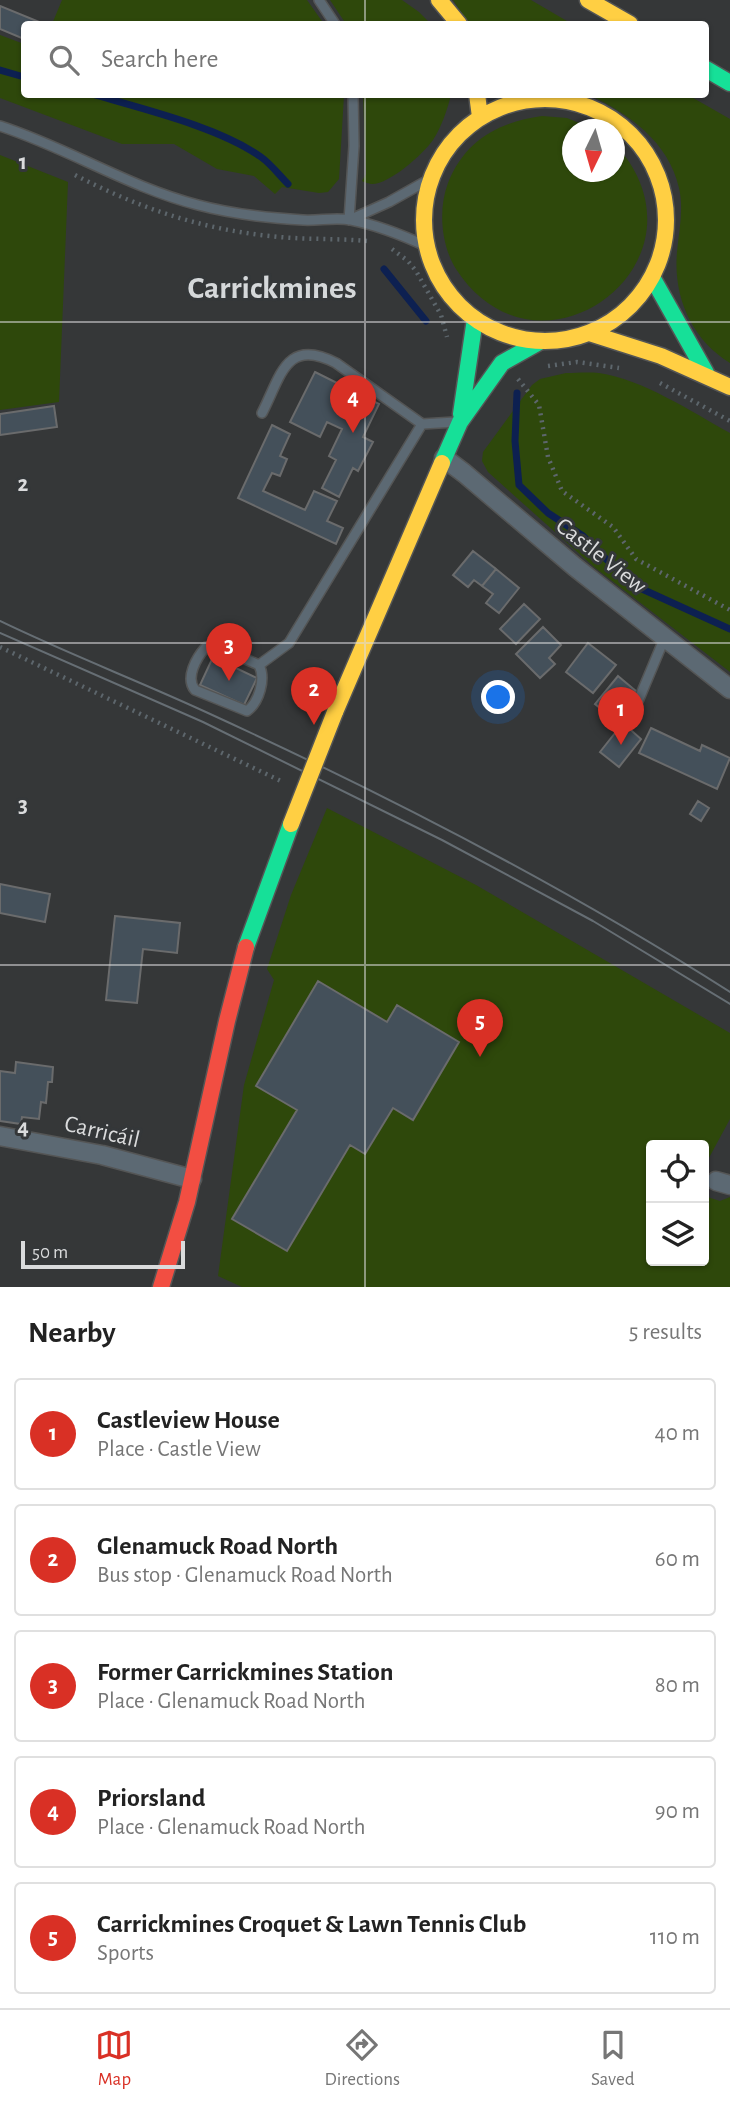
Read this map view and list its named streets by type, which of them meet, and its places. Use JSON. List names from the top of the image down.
{
  "streets": {
    "street": ["Castle View", "Carricáil"]
  },
  "districts": ["Carrickmines"],
  "scale_bar": "50 m",
  "north": "bottom",
  "page": {
    "search": "Search here",
    "pins": [
      "4",
      "3",
      "2",
      "1",
      "5"
    ],
    "scale": "50 m",
    "heading": ["Nearby", "5 results"],
    "list": [
      {
        "mark": "1",
        "name": "Castleview House",
        "note": "Place · Castle View",
        "value": "40 m"
      },
      {
        "mark": "2",
        "name": "Glenamuck Road North",
        "note": "Bus stop · Glenamuck Road North",
        "value": "60 m"
      },
      {
        "mark": "3",
        "name": "Former Carrickmines Station",
        "note": "Place · Glenamuck Road North",
        "value": "80 m"
      },
      {
        "mark": "4",
        "name": "Priorsland",
        "note": "Place · Glenamuck Road North",
        "value": "90 m"
      },
      {
        "mark": "5",
        "name": "Carrickmines Croquet & Lawn Tennis Club",
        "note": "Sports",
        "value": "110 m"
      }
    ],
    "nav": ["Map", "Directions", "Saved"]
  },
  "grid": {
    "rows": [
      "1",
      "2",
      "3",
      "4"
    ]
  }
}
